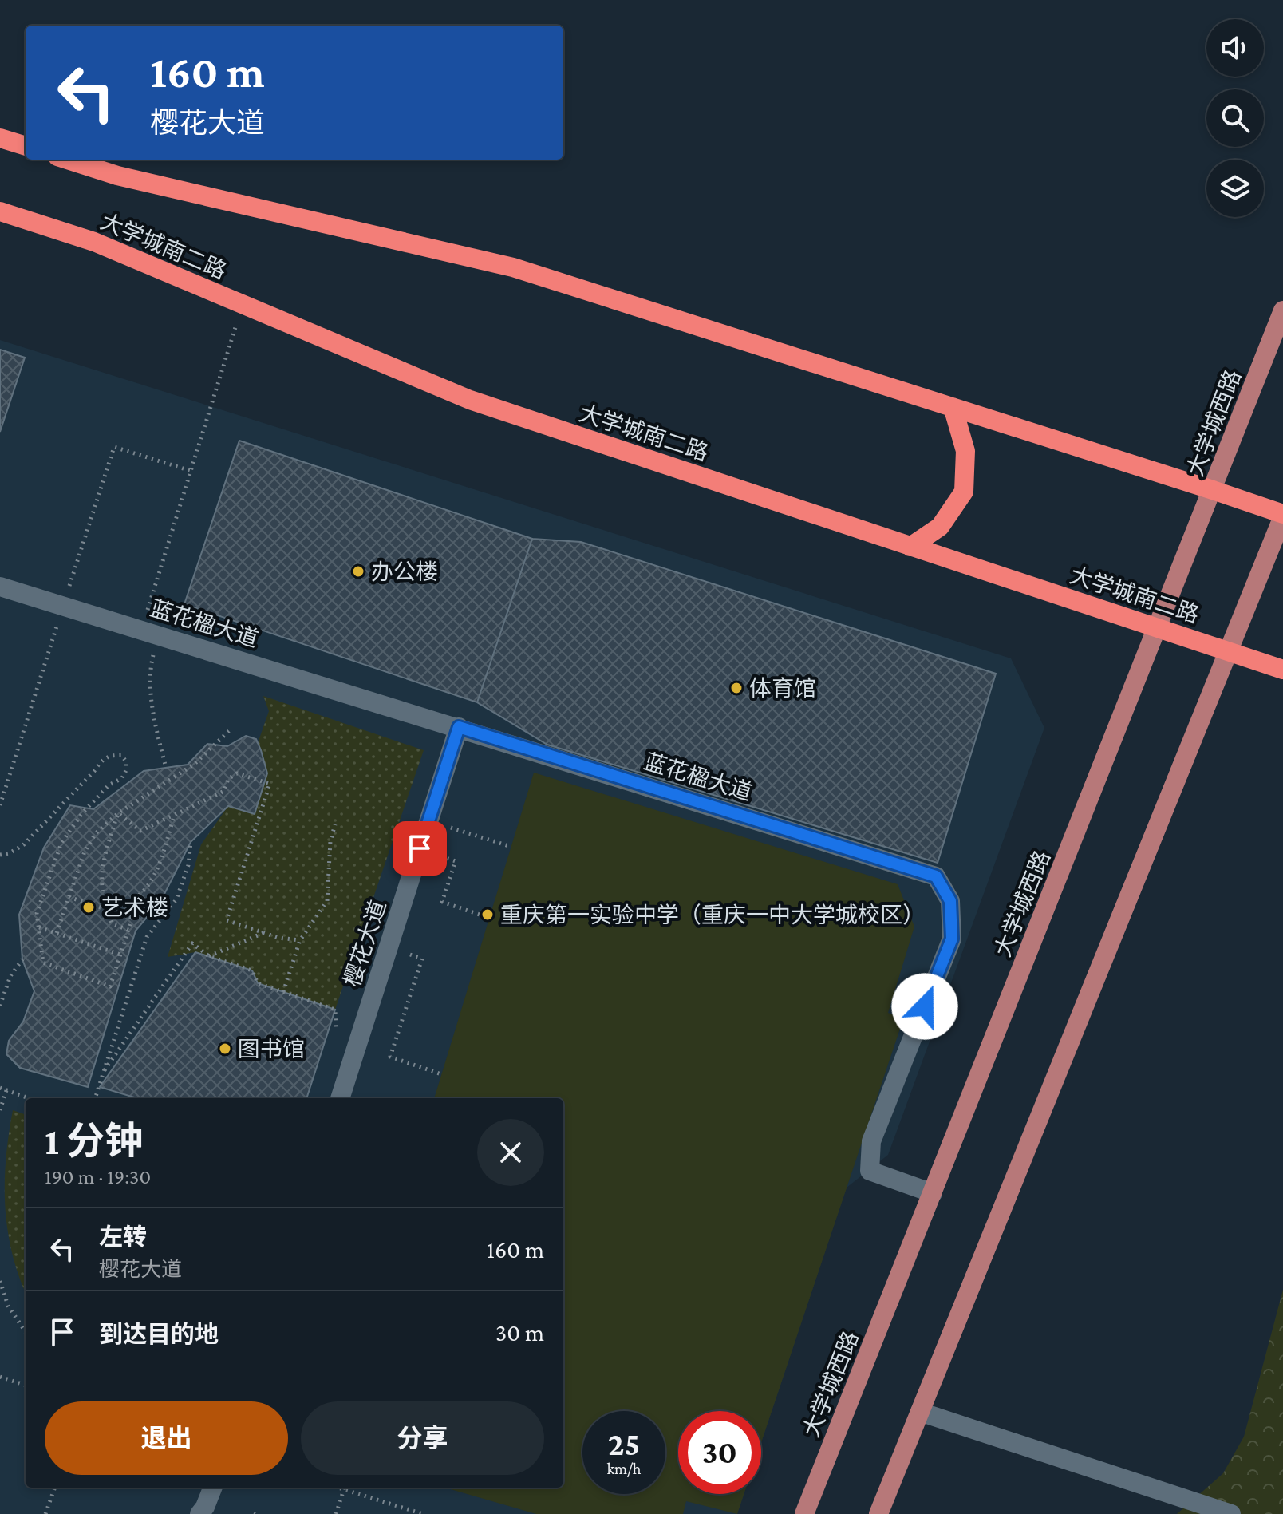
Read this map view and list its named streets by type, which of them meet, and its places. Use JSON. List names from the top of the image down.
{
  "streets": {
    "highway": ["大学城南二路"],
    "main road": ["大学城西路"],
    "street": ["蓝花楹大道", "樱花大道"]
  },
  "crossings": [
    ["大学城南二路", "大学城西路"],
    ["大学城西路", "蓝花楹大道"],
    ["蓝花楹大道", "樱花大道"]
  ],
  "places": [
    "办公楼",
    "体育馆",
    "艺术楼",
    "重庆第一实验中学（重庆一中大学城校区）",
    "图书馆"
  ],
  "page": {
    "turn": ["160 m", "樱花大道"],
    "heading": ["1 分钟", "190 m · 19:30"],
    "list": [
      {
        "name": "左转",
        "note": "樱花大道",
        "value": "160 m"
      },
      {
        "name": "到达目的地",
        "value": "30 m"
      }
    ],
    "buttons": ["退出", "分享"],
    "speed": "25 km/h",
    "limit": "30"
  }
}
